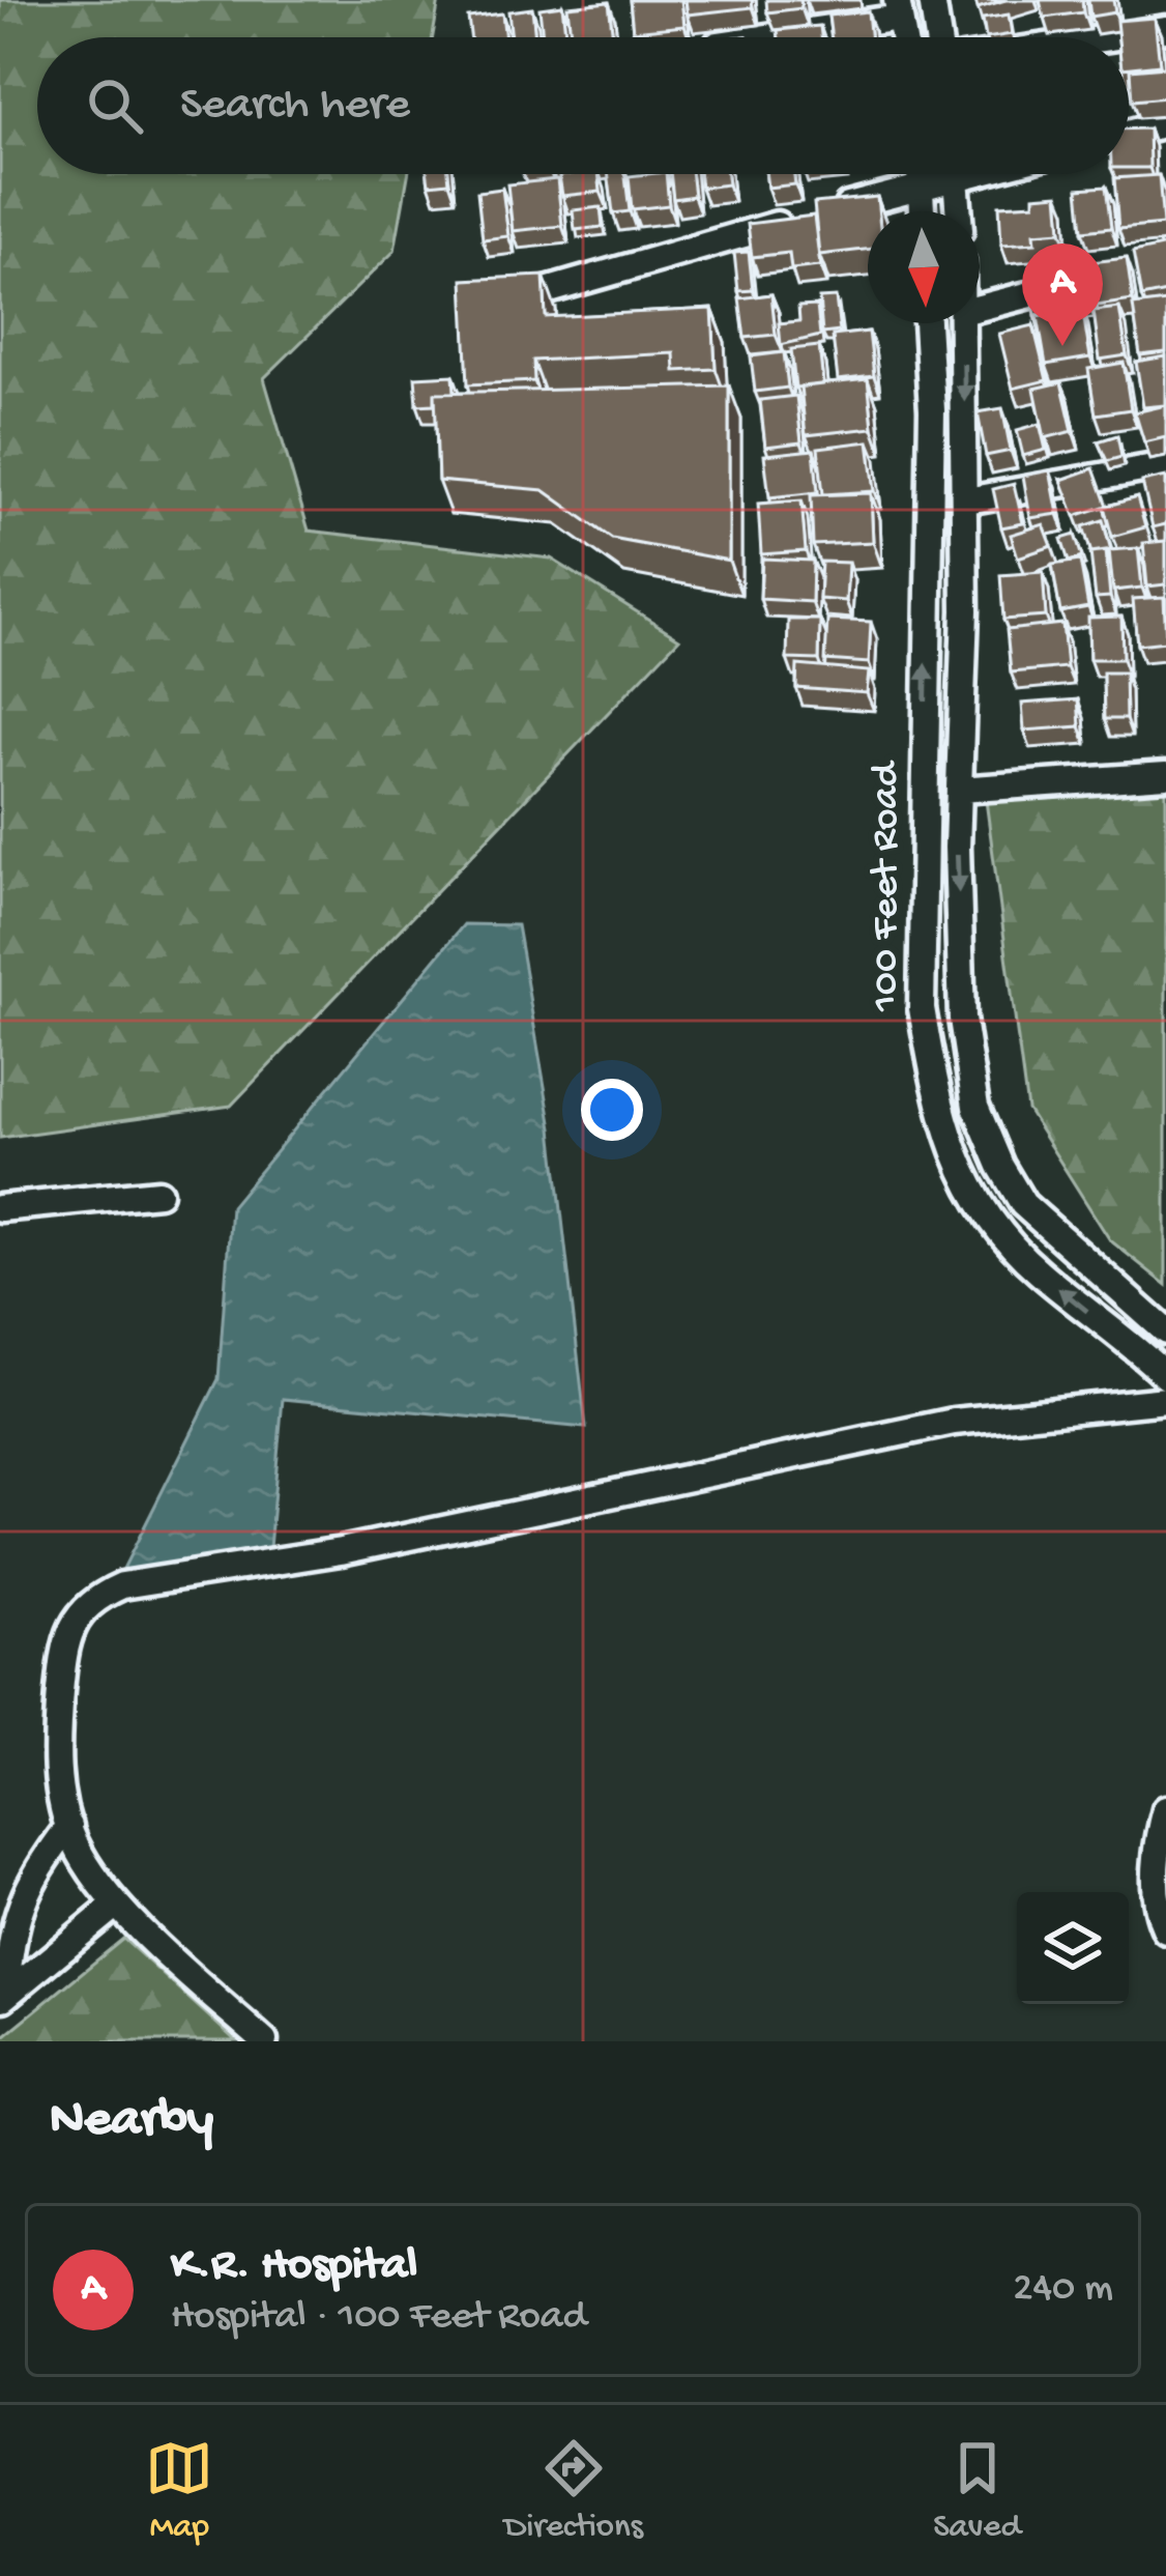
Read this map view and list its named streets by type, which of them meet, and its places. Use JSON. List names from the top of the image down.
{
  "streets": {
    "street": ["100 Feet Road"]
  },
  "north": "bottom",
  "page": {
    "search": "Search here",
    "pins": "A",
    "heading": "Nearby",
    "list": [
      {
        "mark": "A",
        "name": "K.R. Hospital",
        "note": "Hospital · 100 Feet Road",
        "value": "240 m"
      }
    ],
    "nav": ["Map", "Directions", "Saved"]
  }
}
